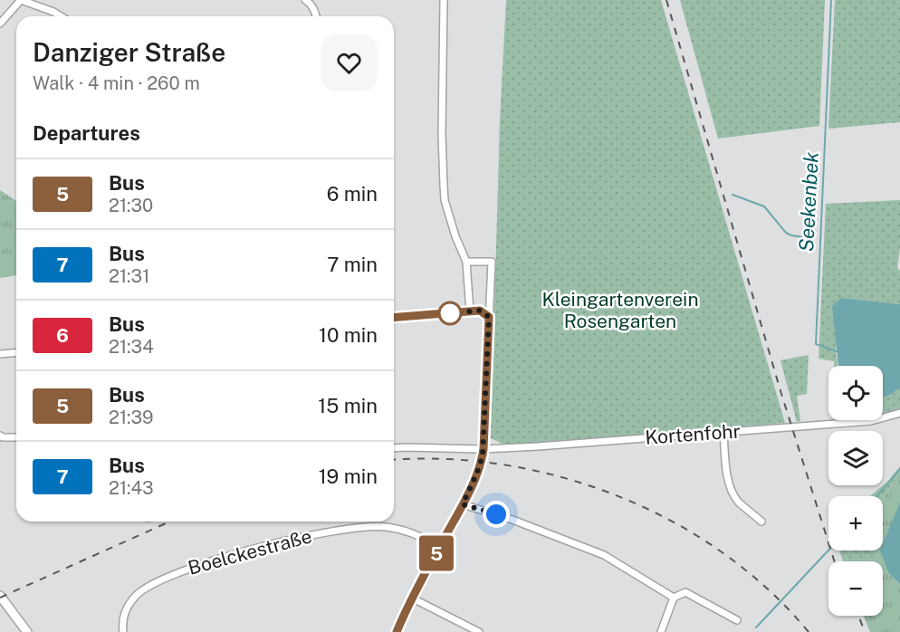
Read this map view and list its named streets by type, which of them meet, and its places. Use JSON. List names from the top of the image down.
{
  "streets": {
    "street": ["Kortenfohr", "Boelckestraße"]
  },
  "water": ["Seekenbek"],
  "parks": ["Kleingartenverein Rosengarten"],
  "lines": ["bus line 5"],
  "page": {
    "on_map": "5",
    "heading": [
      ["Danziger Straße", "Walk · 4 min · 260 m"],
      "Departures"
    ],
    "list": [
      {
        "mark": "5",
        "name": "Bus",
        "note": "21:30",
        "value": "6 min"
      },
      {
        "mark": "7",
        "name": "Bus",
        "note": "21:31",
        "value": "7 min"
      },
      {
        "mark": "6",
        "name": "Bus",
        "note": "21:34",
        "value": "10 min"
      },
      {
        "mark": "5",
        "name": "Bus",
        "note": "21:39",
        "value": "15 min"
      },
      {
        "mark": "7",
        "name": "Bus",
        "note": "21:43",
        "value": "19 min"
      }
    ],
    "map_buttons": ["+", "−"]
  }
}
